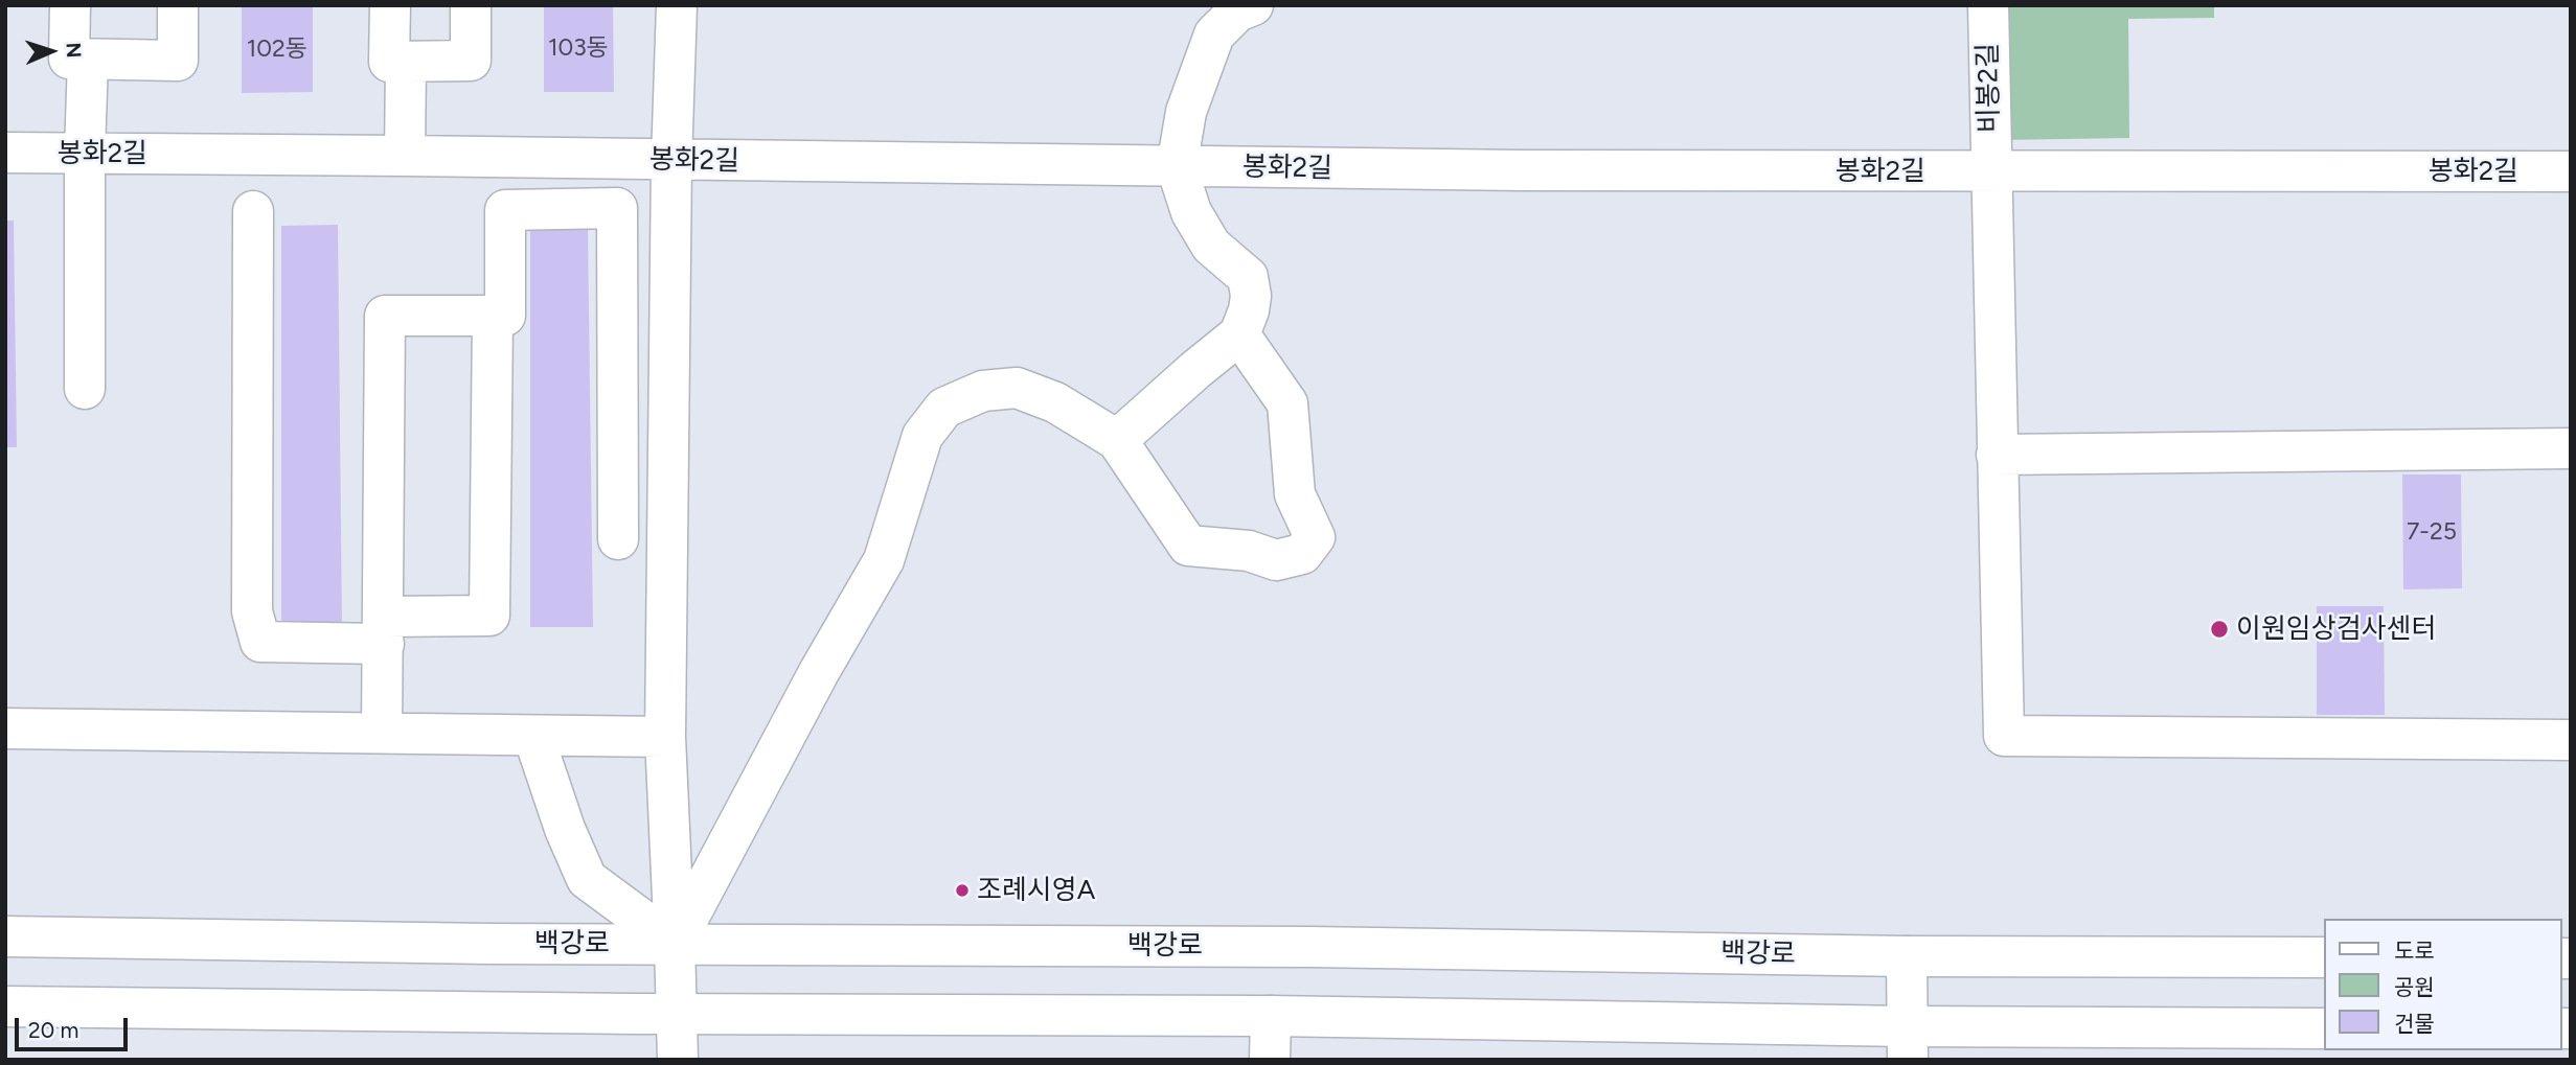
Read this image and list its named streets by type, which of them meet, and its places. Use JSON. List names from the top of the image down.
{
  "streets": {
    "street": ["비봉2길", "봉화2길", "백강로"]
  },
  "crossings": [
    ["비봉2길", "봉화2길"]
  ],
  "places": ["이원임상검사센터", "조례시영A"],
  "house_numbers": ["103동", "102동", "7-25"],
  "legend": ["도로", "공원", "건물"],
  "scale_bar": "20 m",
  "north": "right"
}
